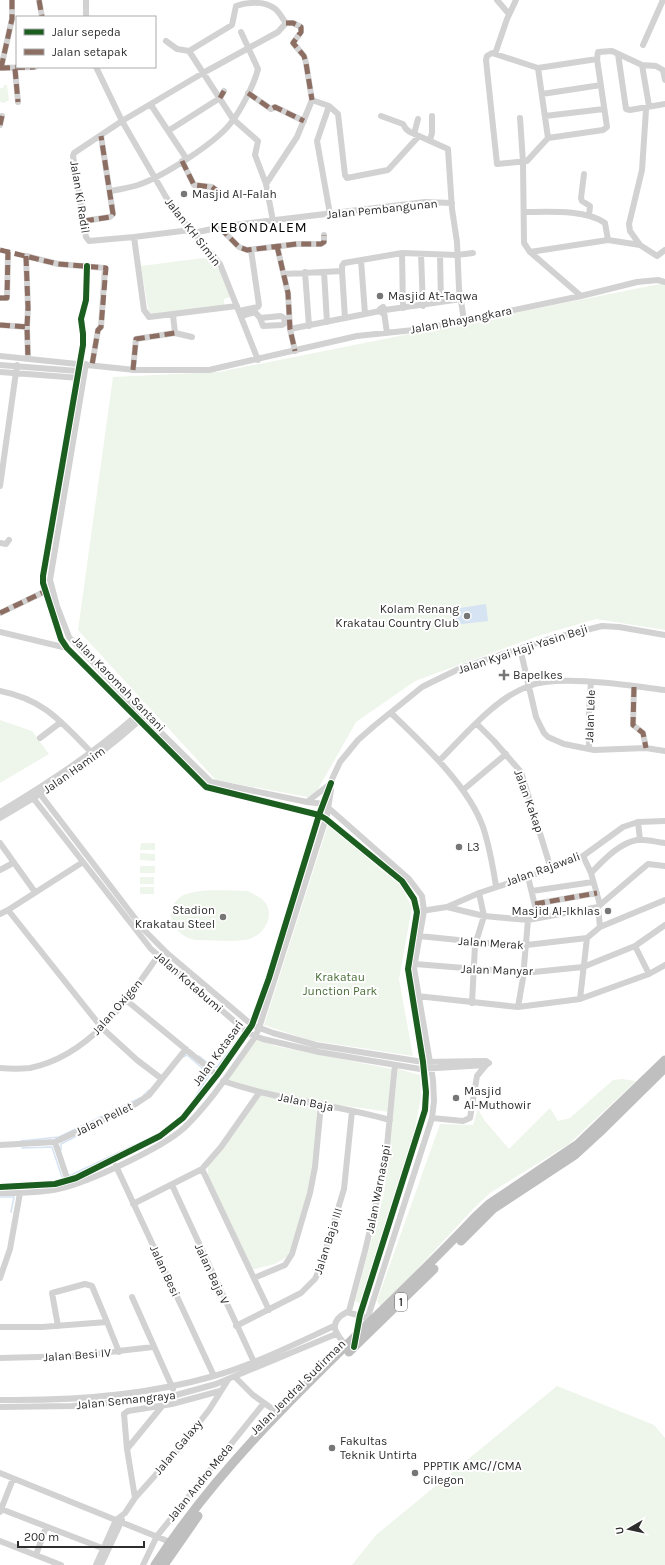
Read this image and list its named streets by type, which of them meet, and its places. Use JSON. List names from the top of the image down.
{
  "streets": {
    "highway": ["1", "Jalan Jendral Sudirman"],
    "street": [
      "Jalan Ki Radil",
      "Jalan Pembangunan",
      "Jalan KH Simin",
      "Jalan Bhayangkara",
      "Jalan Kyai Haji Yasin Beji",
      "Jalan Karomah Santani",
      "Jalan Lele",
      "Jalan Hamim",
      "Jalan Kakap",
      "Jalan Rajawali",
      "Jalan Merak",
      "Jalan Manyar",
      "Jalan Kotabumi",
      "Jalan Oxigen",
      "Jalan Kotasari",
      "Jalan Baja",
      "Jalan Pellet",
      "Jalan Warnasapi",
      "Jalan Baja III",
      "Jalan Besi",
      "Jalan Baja V",
      "Jalan Besi IV",
      "Jalan Semangraya",
      "Jalan Galaxy",
      "Jalan Andro Meda"
    ]
  },
  "crossings": [
    ["Jalan Ki Radil", "Jalan Pembangunan"],
    ["Jalan Ki Radil", "Jalan KH Simin"],
    ["Jalan Pembangunan", "Jalan KH Simin"],
    ["Jalan KH Simin", "Jalan Bhayangkara"],
    ["Jalan Bhayangkara", "Jalan Karomah Santani"],
    ["Jalan Kyai Haji Yasin Beji", "Jalan Kotasari"],
    ["Jalan Karomah Santani", "Jalan Hamim"],
    ["Jalan Karomah Santani", "Jalan Rajawali"],
    ["Jalan Karomah Santani", "Jalan Kotasari"],
    ["Jalan Hamim", "Jalan Kotabumi"],
    ["Jalan Kakap", "Jalan Rajawali"],
    ["Jalan Kotabumi", "Jalan Oxigen"],
    ["Jalan Kotabumi", "Jalan Kotasari"],
    ["Jalan Kotabumi", "Jalan Warnasapi"],
    ["Jalan Kotasari", "Jalan Baja"],
    ["Jalan Kotasari", "Jalan Besi"],
    ["Jalan Baja", "Jalan Warnasapi"],
    ["Jalan Baja", "Jalan Baja III"],
    ["Jalan Baja III", "Jalan Baja V"],
    ["Jalan Besi", "Jalan Semangraya"],
    ["Jalan Baja V", "Jalan Semangraya"],
    ["1", "Jalan Jendral Sudirman"],
    ["Jalan Semangraya", "Jalan Galaxy"]
  ],
  "districts": ["KEBONDALEM"],
  "parks": ["Krakatau Junction Park"],
  "places": {
    "other": [
      "Masjid Al-Falah",
      "Masjid At-Taqwa",
      "Kolam Renang Krakatau Country Club",
      "L3",
      "Masjid Al-Ikhlas",
      "Stadion Krakatau Steel",
      "Masjid Al-Muthowir",
      "Fakultas Teknik Untirta",
      "PPPTIK AMC//CMA Cilegon"
    ],
    "health": ["Bapelkes"]
  },
  "legend": ["Jalur sepeda", "Jalan setapak"],
  "scale_bar": "200 m",
  "north": "left"
}
